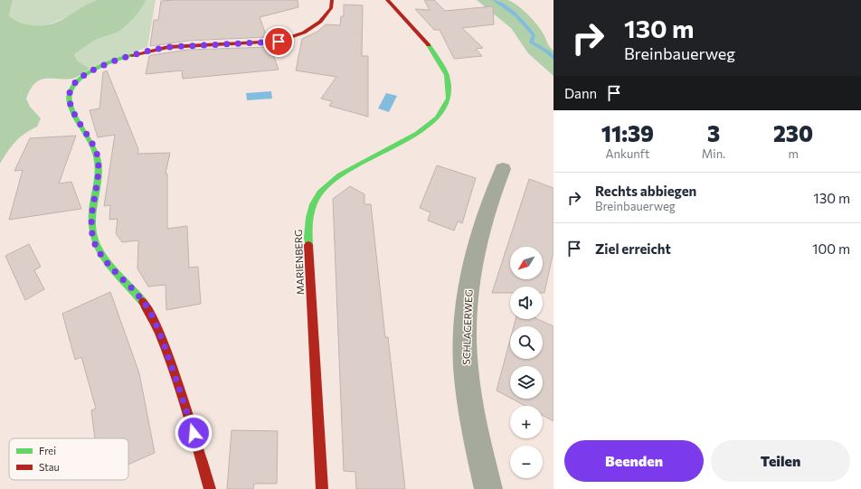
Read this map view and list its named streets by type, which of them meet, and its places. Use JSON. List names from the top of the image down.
{
  "streets": {
    "street": ["MARIENBERG", "SCHLAGERWEG"]
  },
  "legend": ["Frei", "Stau"],
  "north": "bottom left",
  "page": {
    "turn": ["130 m", "Breinbauerweg"],
    "then": "Dann",
    "eta": [
      "11:39",
      "Ankunft",
      "3",
      "Min.",
      "230",
      "m"
    ],
    "list": [
      {
        "name": "Rechts abbiegen",
        "note": "Breinbauerweg",
        "value": "130 m"
      },
      {
        "name": "Ziel erreicht",
        "value": "100 m"
      }
    ],
    "map_buttons": ["+", "−"],
    "buttons": ["Beenden", "Teilen"]
  }
}
